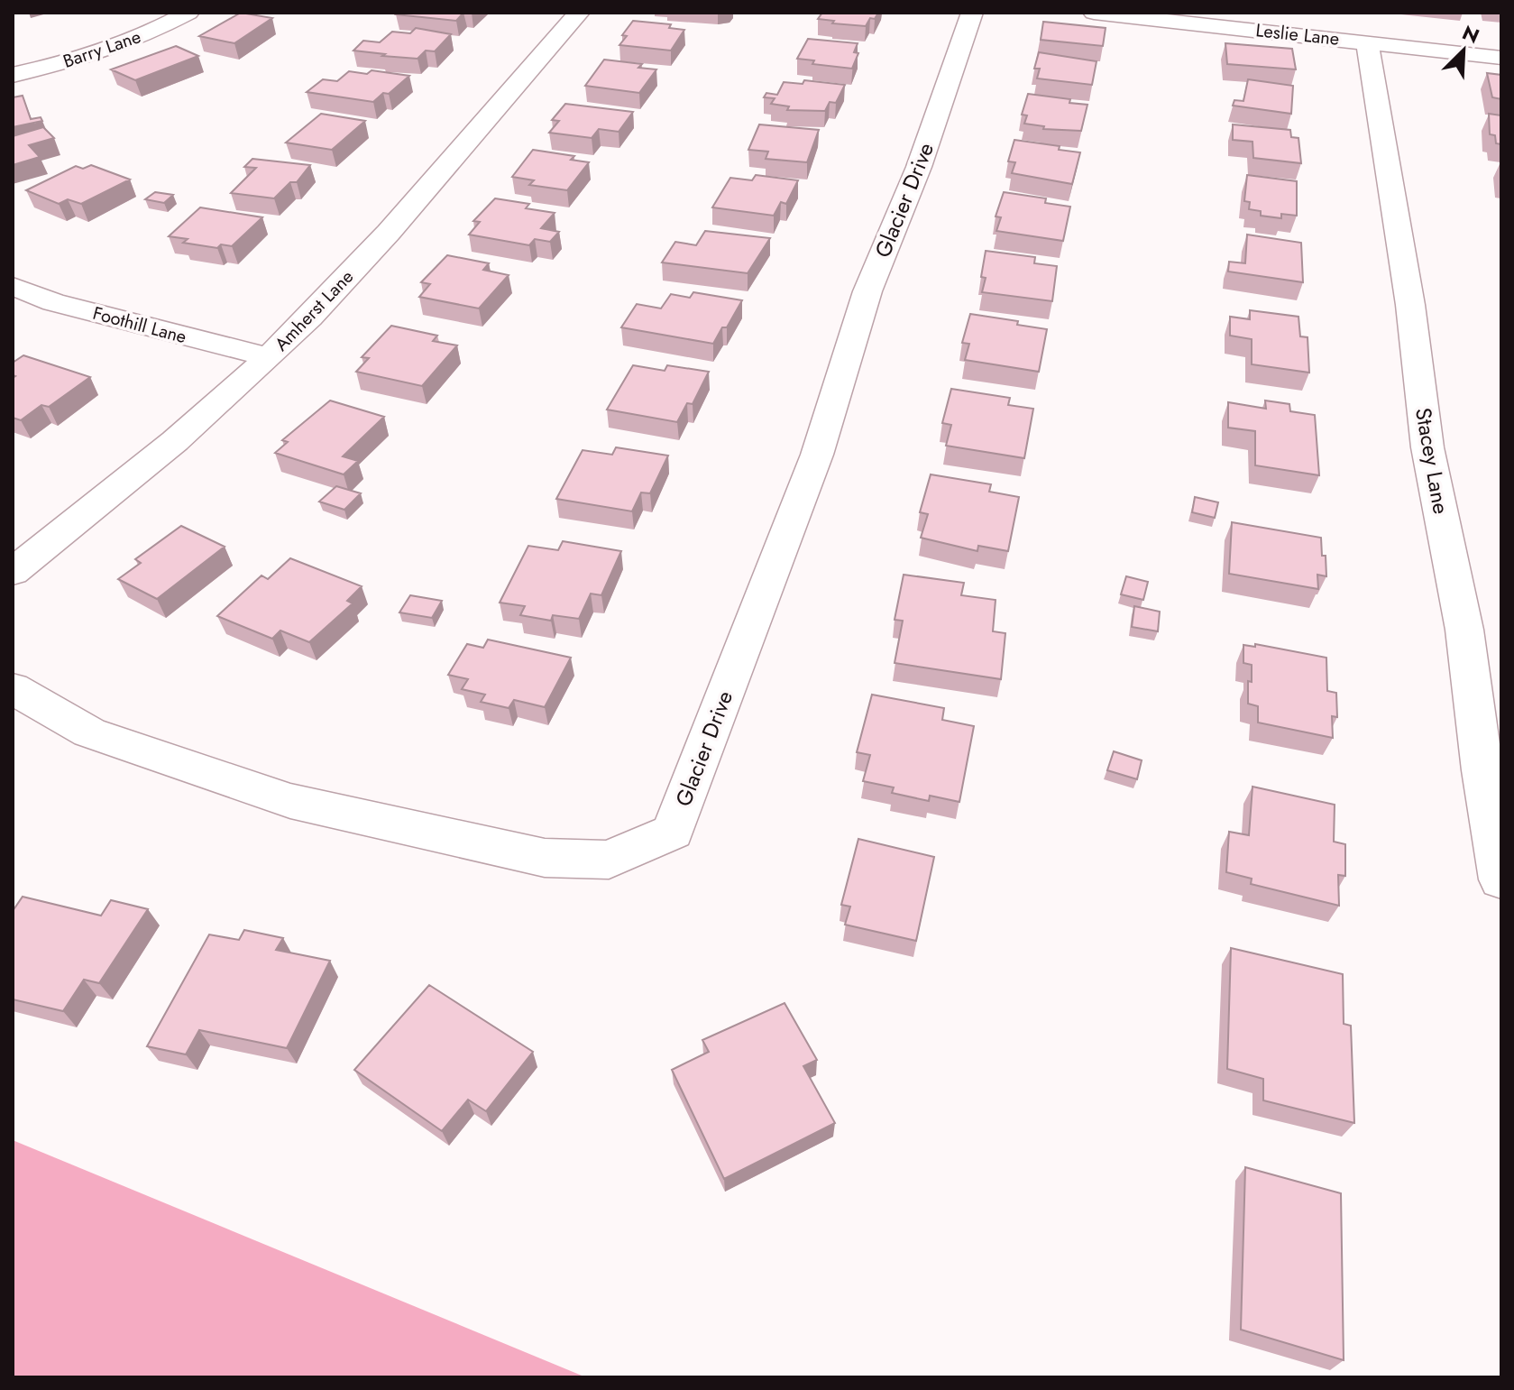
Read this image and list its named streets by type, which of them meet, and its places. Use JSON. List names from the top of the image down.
{
  "streets": {
    "street": [
      "Leslie Lane",
      "Barry Lane",
      "Glacier Drive",
      "Amherst Lane",
      "Foothill Lane",
      "Stacey Lane"
    ]
  },
  "crossings": [
    ["Leslie Lane", "Stacey Lane"],
    ["Amherst Lane", "Foothill Lane"]
  ],
  "north": "top right"
}
